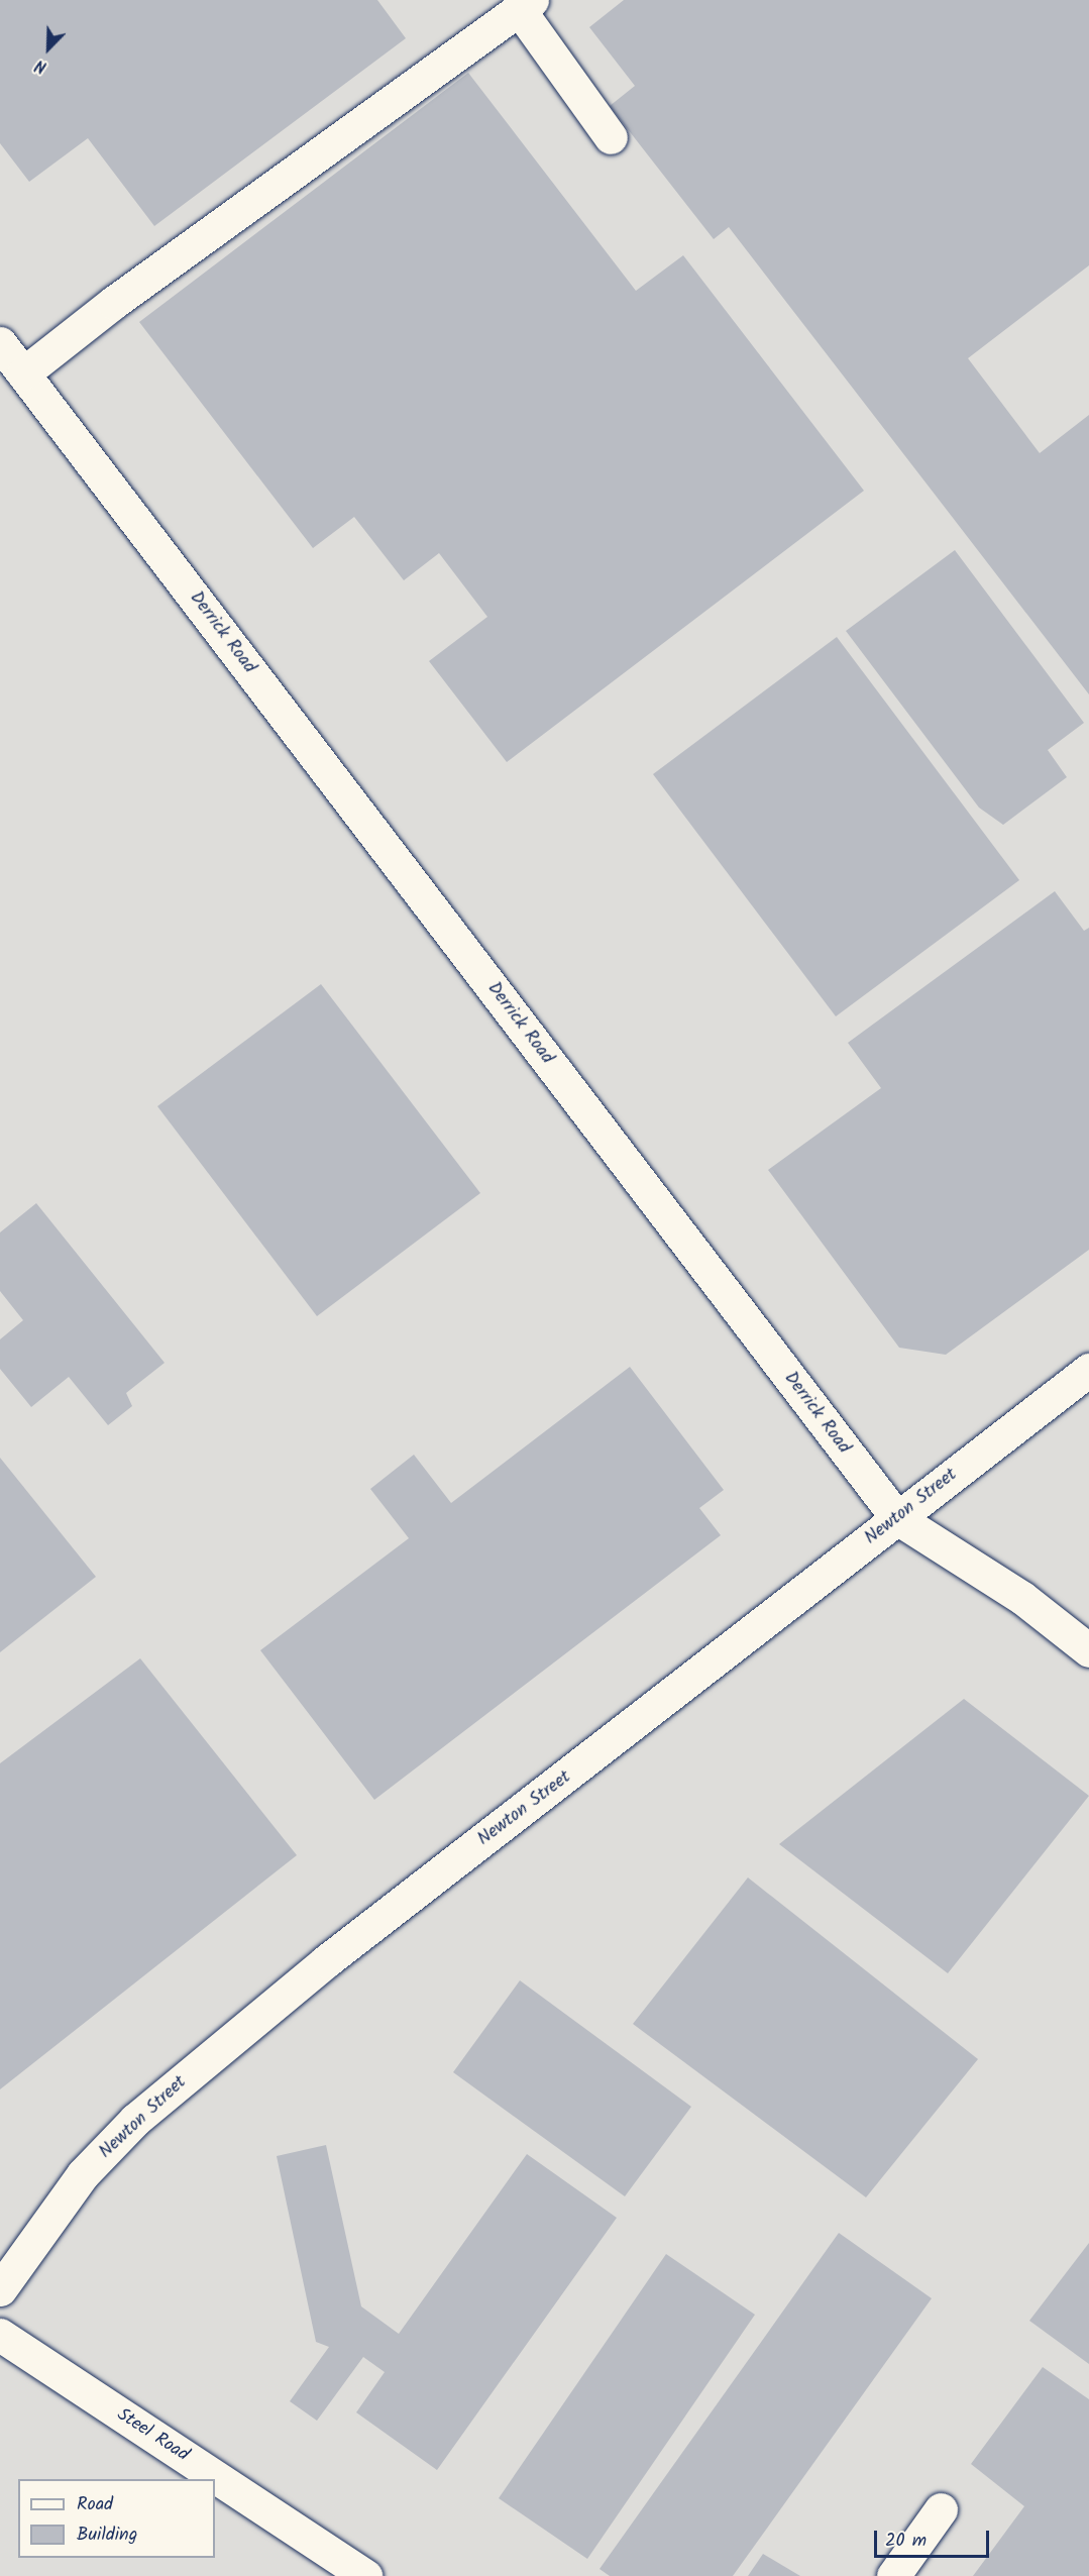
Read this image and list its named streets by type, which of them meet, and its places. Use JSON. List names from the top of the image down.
{
  "streets": {
    "street": ["Derrick Road", "Newton Street", "Steel Road"]
  },
  "crossings": [
    ["Derrick Road", "Newton Street"]
  ],
  "legend": ["Road", "Building"],
  "scale_bar": "20 m",
  "north": "bottom left"
}
